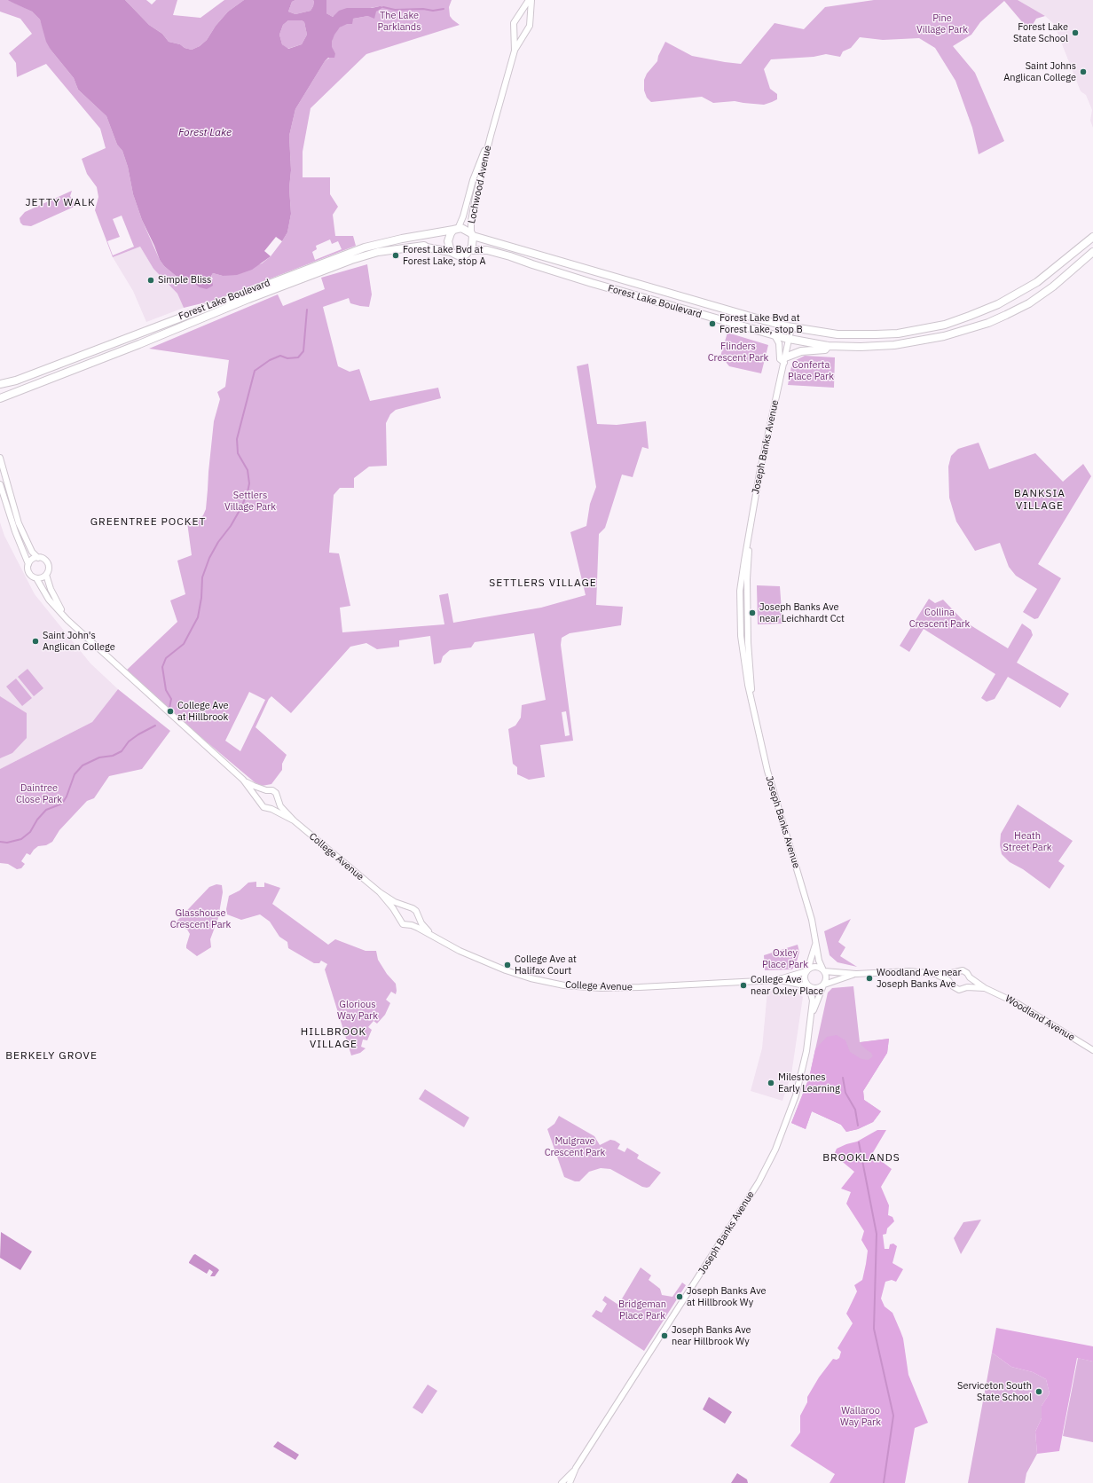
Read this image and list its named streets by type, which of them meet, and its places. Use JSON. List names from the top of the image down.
{
  "streets": {
    "main road": ["Forest Lake Boulevard"],
    "street": [
      "Lochwood Avenue",
      "Joseph Banks Avenue",
      "College Avenue",
      "Woodland Avenue"
    ]
  },
  "crossings": [
    ["Lochwood Avenue", "Forest Lake Boulevard"],
    ["Forest Lake Boulevard", "Joseph Banks Avenue"],
    ["Joseph Banks Avenue", "College Avenue"],
    ["Joseph Banks Avenue", "Woodland Avenue"],
    ["College Avenue", "Woodland Avenue"]
  ],
  "districts": [
    "JETTY WALK",
    "BANKSIA VILLAGE",
    "GREENTREE POCKET",
    "SETTLERS VILLAGE",
    "HILLBROOK VILLAGE",
    "BERKELY GROVE",
    "BROOKLANDS"
  ],
  "water": ["Forest Lake"],
  "parks": [
    "The Lake Parklands",
    "Pine Village Park",
    "Flinders Crescent Park",
    "Conferta Place Park",
    "Settlers Village Park",
    "Collina Crescent Park",
    "Daintree Close Park",
    "Heath Street Park",
    "Glasshouse Crescent Park",
    "Oxley Place Park",
    "Glorious Way Park",
    "Mulgrave Crescent Park",
    "Bridgeman Place Park",
    "Wallaroo Way Park"
  ],
  "places": [
    "Forest Lake State School",
    "Saint Johns Anglican College",
    "Forest Lake Bvd at Forest Lake, stop A",
    "Simple Bliss",
    "Forest Lake Bvd at Forest Lake, stop B",
    "Joseph Banks Ave near Leichhardt Cct",
    "Saint John's Anglican College",
    "College Ave at Hillbrook",
    "College Ave at Halifax Court",
    "Woodland Ave near Joseph Banks Ave",
    "College Ave near Oxley Place",
    "Milestones Early Learning",
    "Joseph Banks Ave at Hillbrook Wy",
    "Joseph Banks Ave near Hillbrook Wy",
    "Serviceton South State School"
  ]
}
